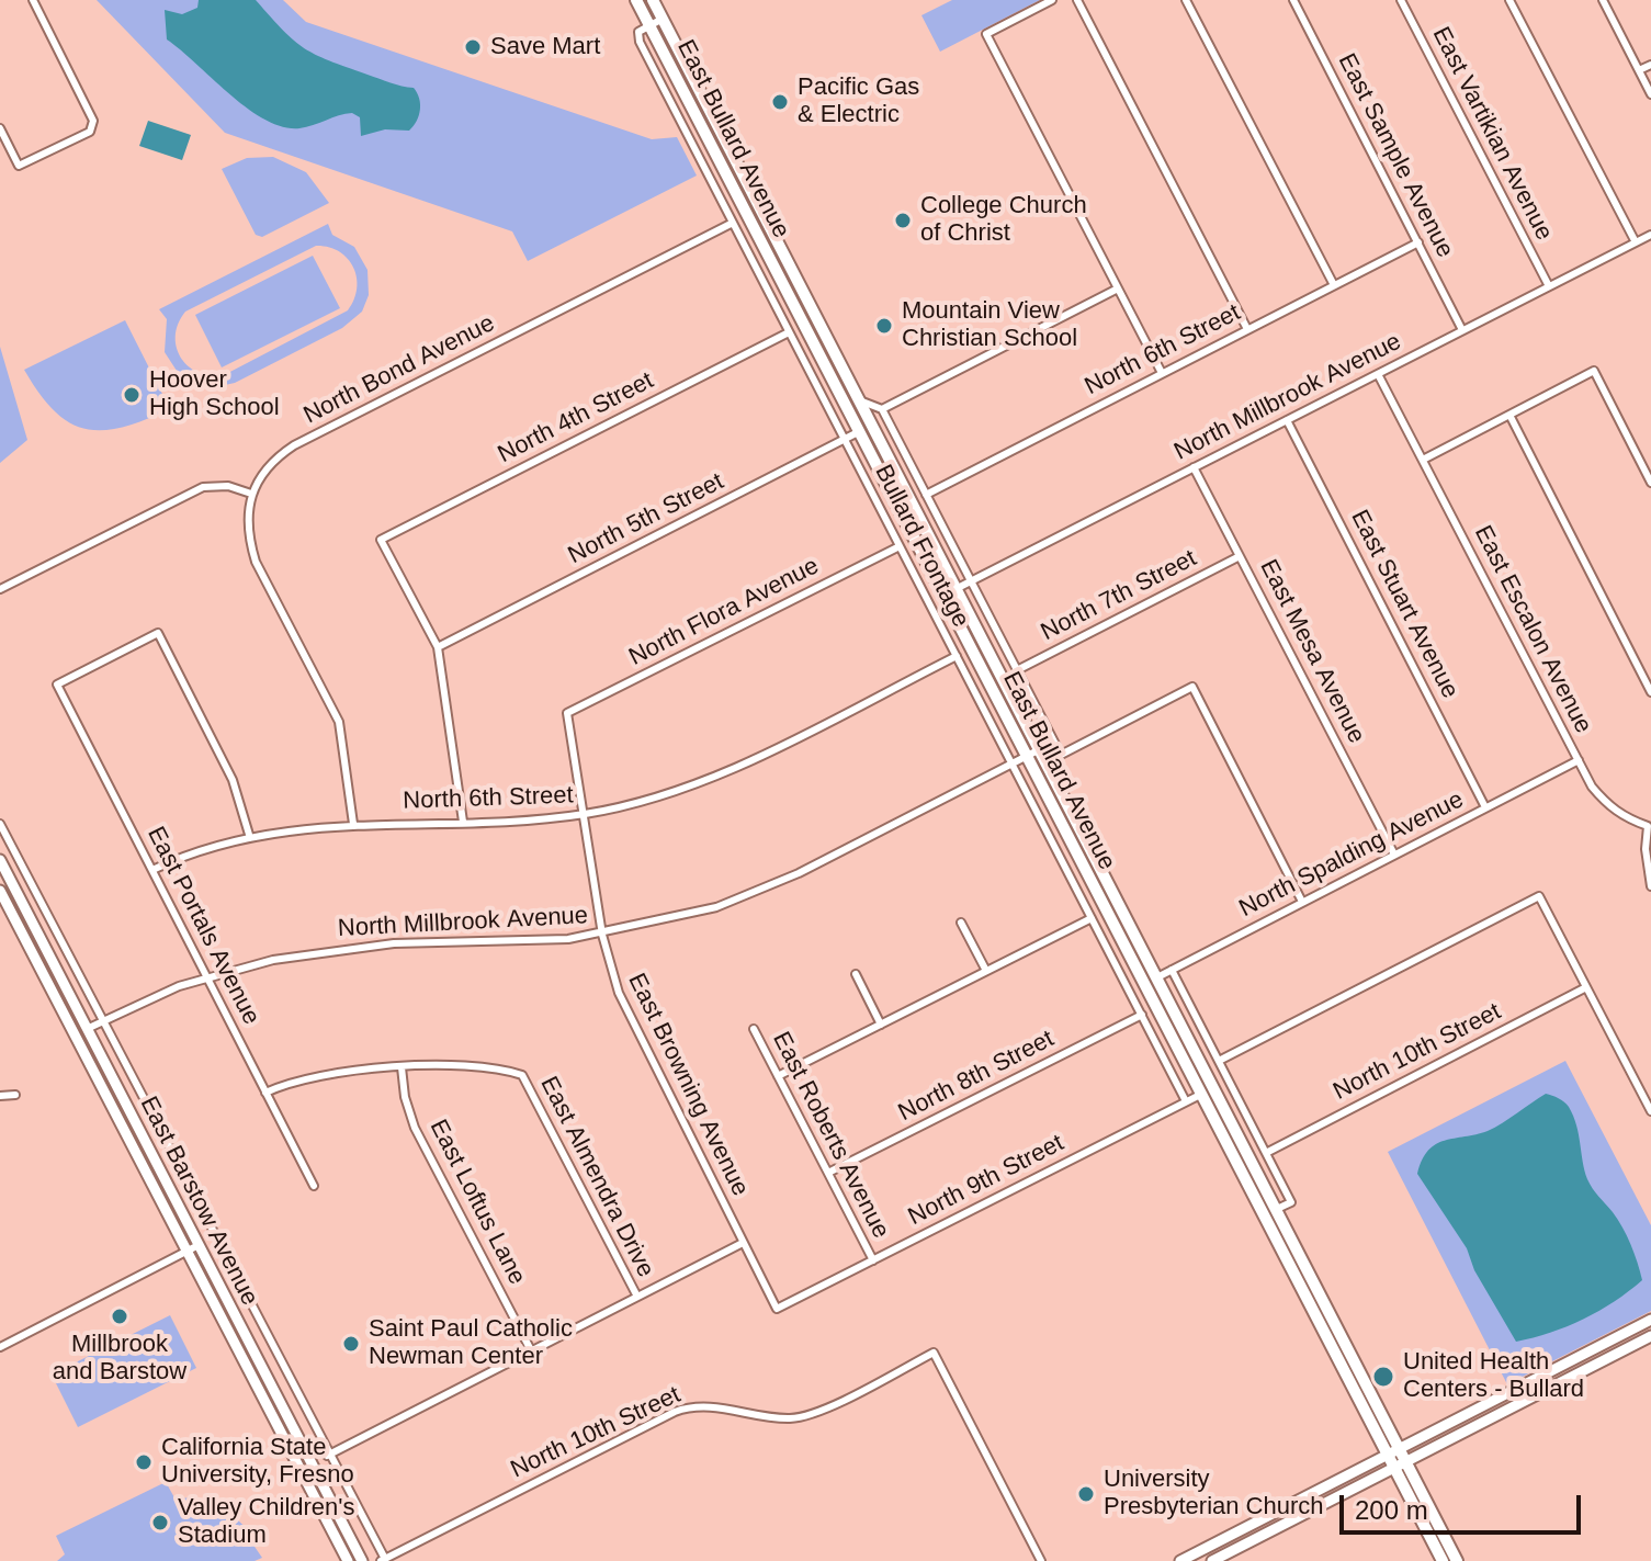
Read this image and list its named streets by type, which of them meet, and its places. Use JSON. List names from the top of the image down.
{
  "streets": {
    "main road": ["East Bullard Avenue", "East Barstow Avenue"],
    "street": [
      "East Vartikian Avenue",
      "East Sample Avenue",
      "North 6th Street",
      "North Bond Avenue",
      "North Millbrook Avenue",
      "North 4th Street",
      "North 5th Street",
      "Bullard Frontage",
      "North 7th Street",
      "East Stuart Avenue",
      "North Flora Avenue",
      "East Escalon Avenue",
      "East Mesa Avenue",
      "North Spalding Avenue",
      "East Portals Avenue",
      "North 10th Street",
      "North 8th Street",
      "East Browning Avenue",
      "East Roberts Avenue",
      "East Almendra Drive",
      "North 9th Street",
      "East Loftus Lane"
    ]
  },
  "crossings": [
    ["East Vartikian Avenue", "North Millbrook Avenue"],
    ["East Bullard Avenue", "North Millbrook Avenue"],
    ["East Bullard Avenue", "North 5th Street"],
    ["East Bullard Avenue", "Bullard Frontage"],
    ["East Bullard Avenue", "North Spalding Avenue"],
    ["East Bullard Avenue", "North 9th Street"],
    ["East Sample Avenue", "North 6th Street"],
    ["East Sample Avenue", "North Millbrook Avenue"],
    ["North 6th Street", "Bullard Frontage"],
    ["North 6th Street", "East Portals Avenue"],
    ["North 6th Street", "East Browning Avenue"],
    ["North Bond Avenue", "Bullard Frontage"],
    ["North Millbrook Avenue", "Bullard Frontage"],
    ["North Millbrook Avenue", "East Stuart Avenue"],
    ["North Millbrook Avenue", "East Escalon Avenue"],
    ["North Millbrook Avenue", "East Mesa Avenue"],
    ["North Millbrook Avenue", "East Portals Avenue"],
    ["North Millbrook Avenue", "East Browning Avenue"],
    ["North Millbrook Avenue", "East Barstow Avenue"],
    ["North 4th Street", "North 5th Street"],
    ["North 4th Street", "Bullard Frontage"],
    ["North 5th Street", "Bullard Frontage"],
    ["Bullard Frontage", "North Flora Avenue"],
    ["Bullard Frontage", "North 8th Street"],
    ["Bullard Frontage", "North 9th Street"],
    ["North 7th Street", "East Mesa Avenue"],
    ["East Stuart Avenue", "North Spalding Avenue"],
    ["North Flora Avenue", "East Browning Avenue"],
    ["East Escalon Avenue", "North Spalding Avenue"],
    ["East Mesa Avenue", "North Spalding Avenue"],
    ["North 8th Street", "East Roberts Avenue"],
    ["East Browning Avenue", "North 9th Street"],
    ["East Roberts Avenue", "North 9th Street"],
    ["East Almendra Drive", "East Loftus Lane"]
  ],
  "places": [
    "Save Mart",
    "Pacific Gas & Electric",
    "College Church of Christ",
    "Mountain View Christian School",
    "Hoover High School",
    "Millbrook and Barstow",
    "Saint Paul Catholic Newman Center",
    "United Health Centers - Bullard",
    "California State University, Fresno",
    "University Presbyterian Church",
    "Valley Children's Stadium"
  ],
  "scale_bar": "200 m"
}
